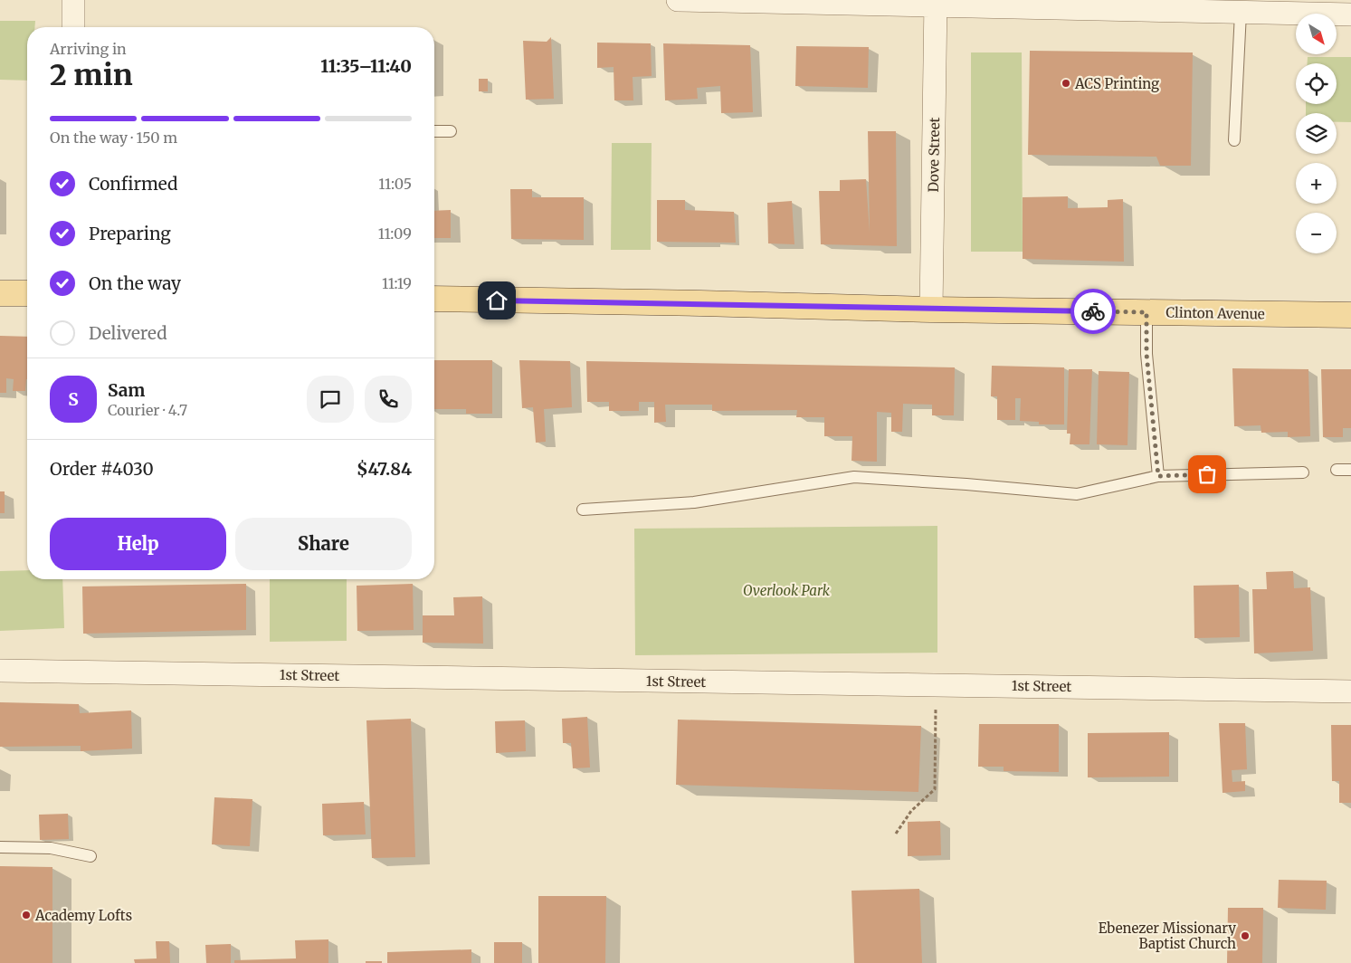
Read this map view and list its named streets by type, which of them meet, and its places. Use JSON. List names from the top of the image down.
{
  "streets": {
    "main road": ["Clinton Avenue"],
    "street": ["Dove Street", "1st Street"]
  },
  "crossings": [
    ["Dove Street", "Clinton Avenue"]
  ],
  "parks": ["Overlook Park"],
  "places": ["ACS Printing", "Academy Lofts", "Ebenezer Missionary Baptist Church"],
  "north": "bottom right",
  "page": {
    "map_buttons": ["+", "−"],
    "heading": ["2 min", "Arriving in", "11:35–11:40"],
    "panel": [
      "Sam",
      "Courier · 4.7",
      "Order #4030",
      "$47.84"
    ],
    "bar": "On the way · 150 m",
    "list": [
      ["Confirmed", "11:05"],
      ["Preparing", "11:09"],
      ["On the way", "11:19"],
      "Delivered"
    ],
    "round": "S",
    "buttons": ["Help", "Share"]
  }
}
